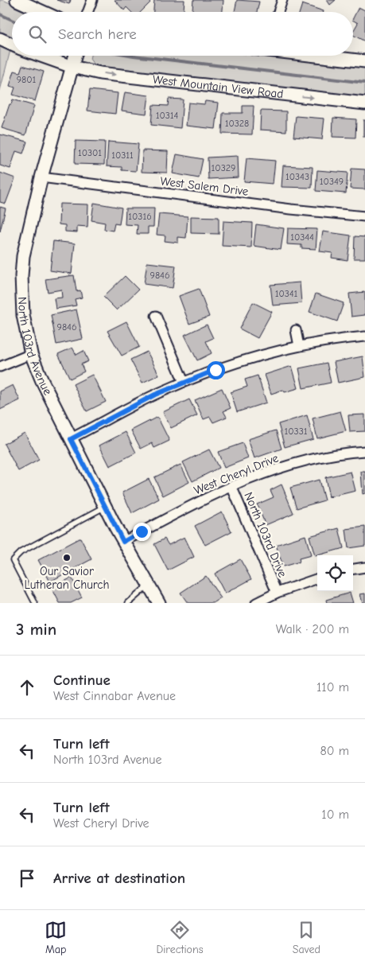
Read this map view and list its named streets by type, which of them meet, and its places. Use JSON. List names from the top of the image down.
{
  "streets": {
    "street": [
      "West Mountain View Road",
      "West Salem Drive",
      "North 103rd Avenue",
      "West Cheryl Drive",
      "North 103rd Drive"
    ]
  },
  "crossings": [
    ["West Mountain View Road", "North 103rd Avenue"],
    ["West Salem Drive", "North 103rd Avenue"],
    ["North 103rd Avenue", "West Cheryl Drive"],
    ["West Cheryl Drive", "North 103rd Drive"]
  ],
  "one_way": ["West Mountain View Road"],
  "places": ["Our Savior Lutheran Church"],
  "house_numbers": [
    "9801",
    "10314",
    "10328",
    "10301",
    "10311",
    "10329",
    "10343",
    "10349",
    "10316",
    "10344",
    "9846",
    "10341",
    "9846",
    "10331"
  ],
  "page": {
    "search": "Search here",
    "heading": ["3 min", "Walk · 200 m"],
    "list": [
      ["Continue", "West Cinnabar Avenue", "110 m"],
      ["Turn left", "North 103rd Avenue", "80 m"],
      ["Turn left", "West Cheryl Drive", "10 m"],
      "Arrive at destination"
    ],
    "nav": ["Map", "Directions", "Saved"]
  }
}
